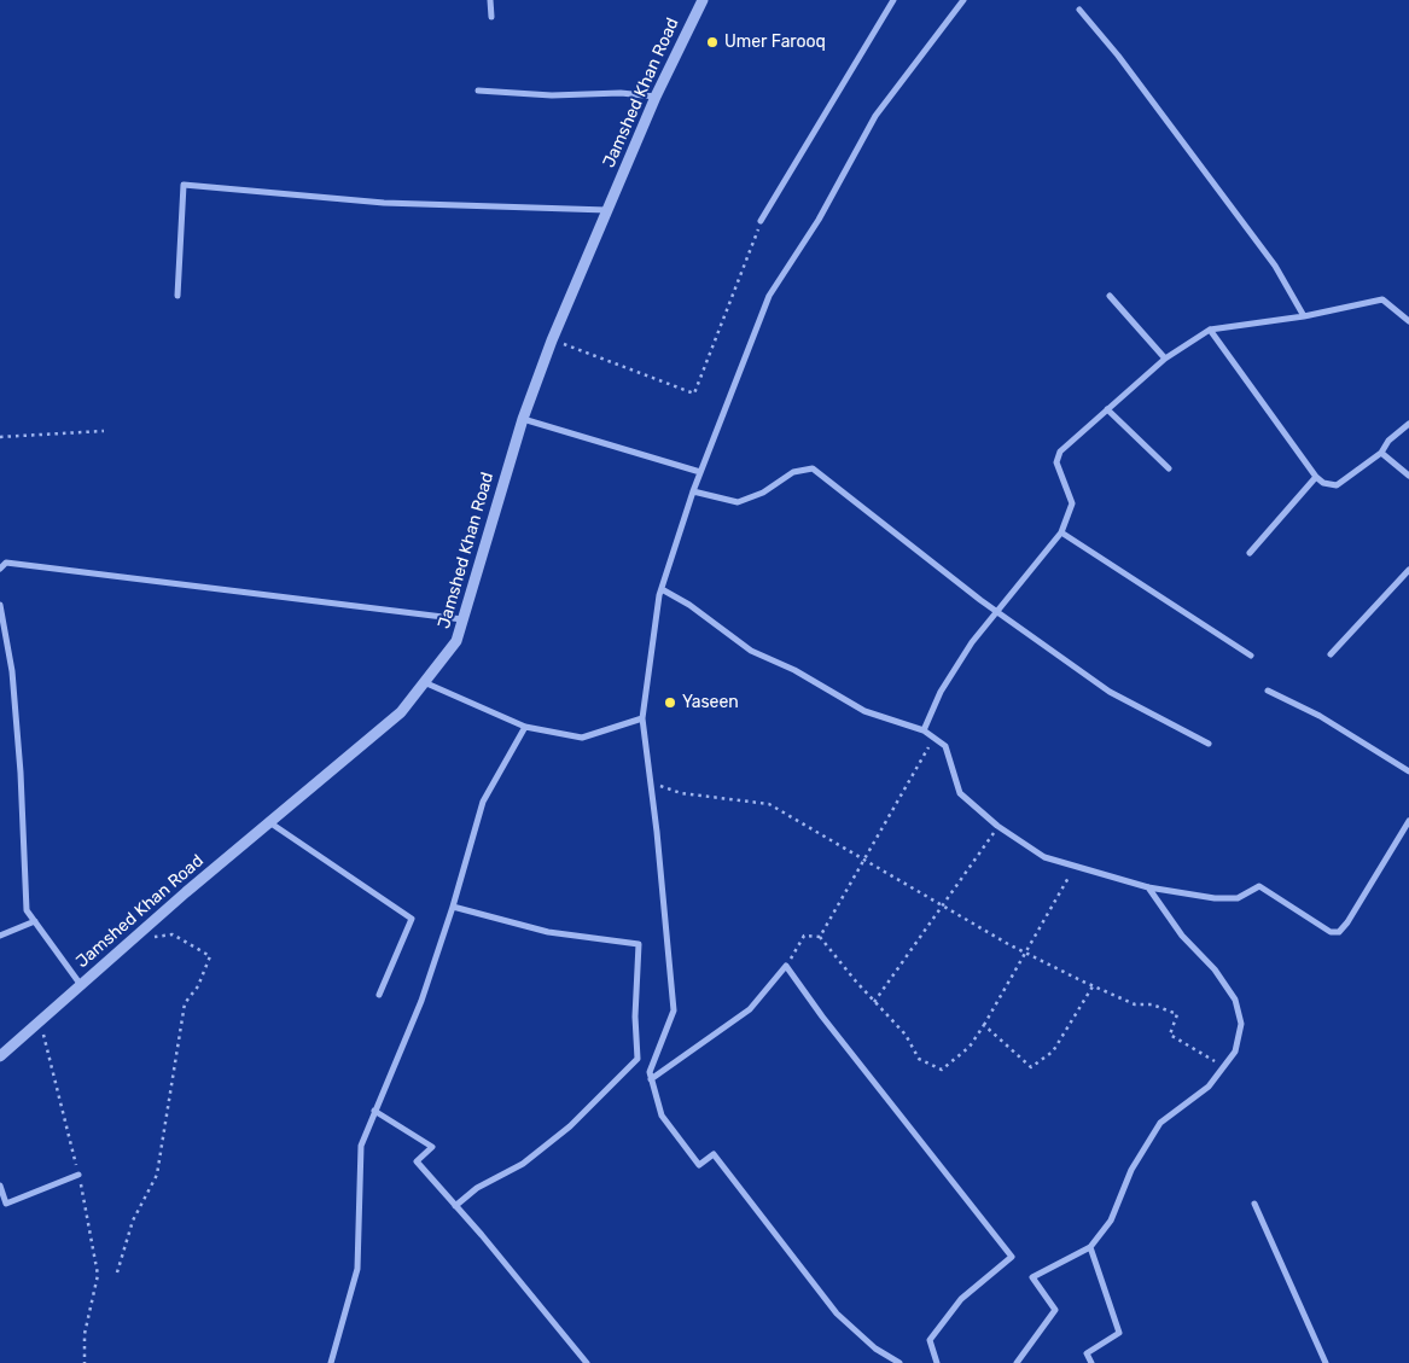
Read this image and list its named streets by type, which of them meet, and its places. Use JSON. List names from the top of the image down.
{
  "streets": {
    "street": ["Jamshed Khan Road"]
  },
  "places": ["Umer Farooq", "Yaseen"]
}
